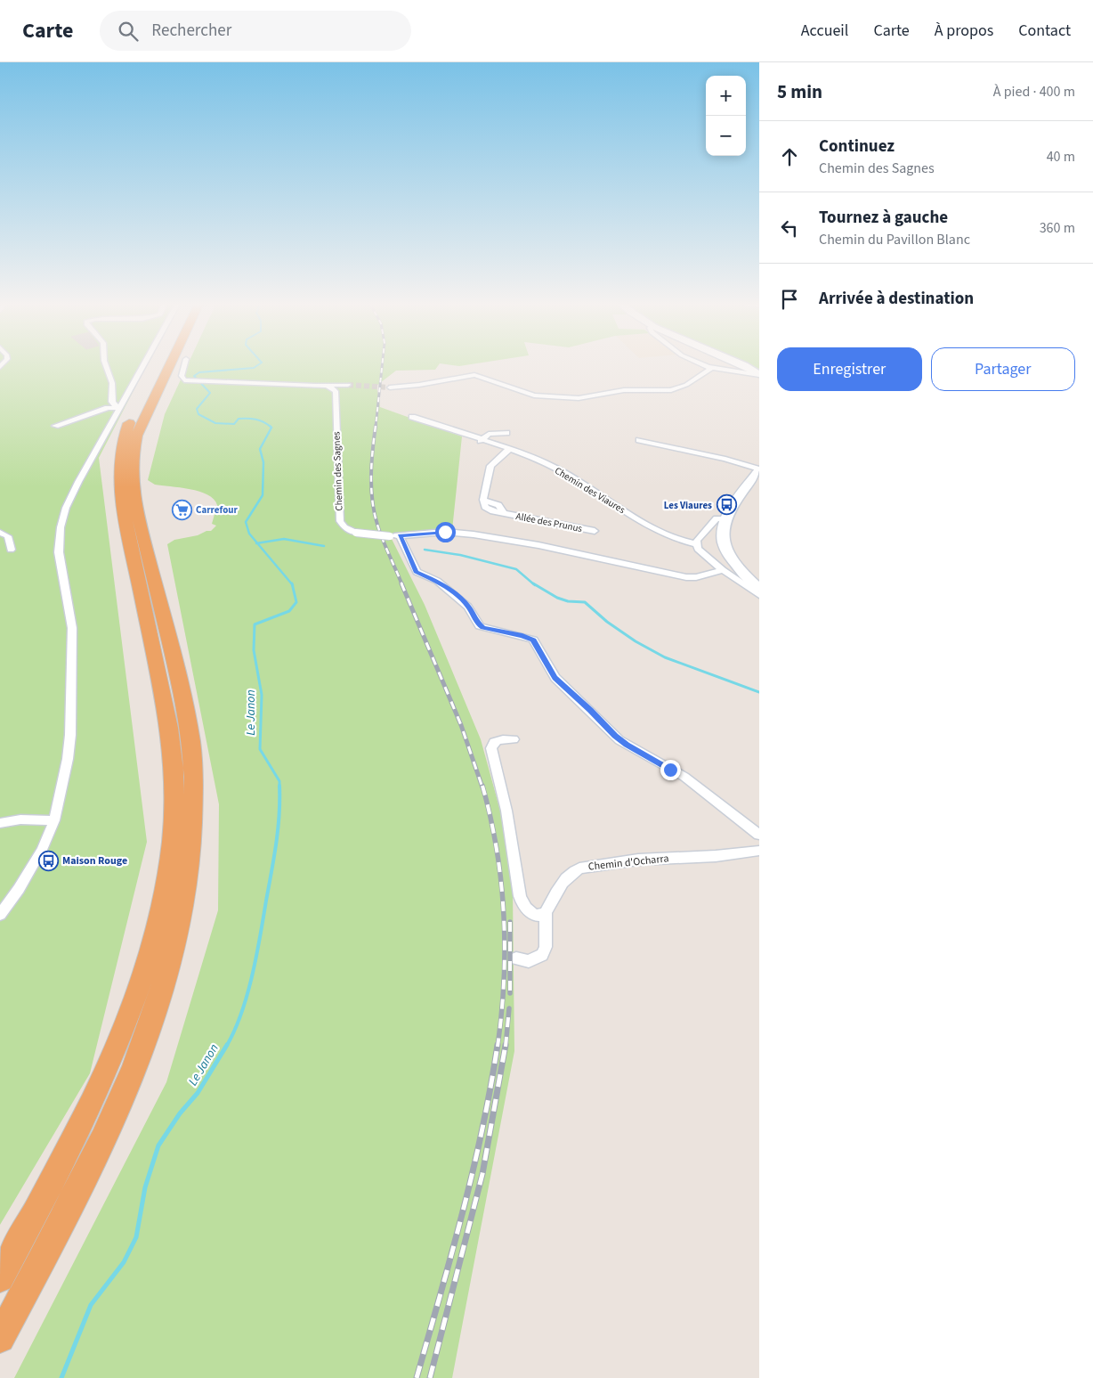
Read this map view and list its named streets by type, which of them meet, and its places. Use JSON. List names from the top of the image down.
{
  "streets": {
    "street": [
      "Chemin des Sagnes",
      "Chemin des Viaures",
      "Allée des Prunus",
      "Chemin d'Ocharra"
    ]
  },
  "crossings": [
    ["Chemin des Viaures", "Allée des Prunus"]
  ],
  "water": ["Le Janon"],
  "places": {
    "bus stop": ["Les Viaures", "Maison Rouge"],
    "supermarket": ["Carrefour"]
  },
  "page": {
    "header": "Carte",
    "search": "Rechercher",
    "nav": [
      "Accueil",
      "Carte",
      "À propos",
      "Contact"
    ],
    "heading": ["5 min", "À pied · 400 m"],
    "map_buttons": ["+", "−"],
    "list": [
      ["Continuez", "Chemin des Sagnes", "40 m"],
      ["Tournez à gauche", "Chemin du Pavillon Blanc", "360 m"],
      "Arrivée à destination"
    ],
    "buttons": ["Enregistrer", "Partager"]
  }
}
